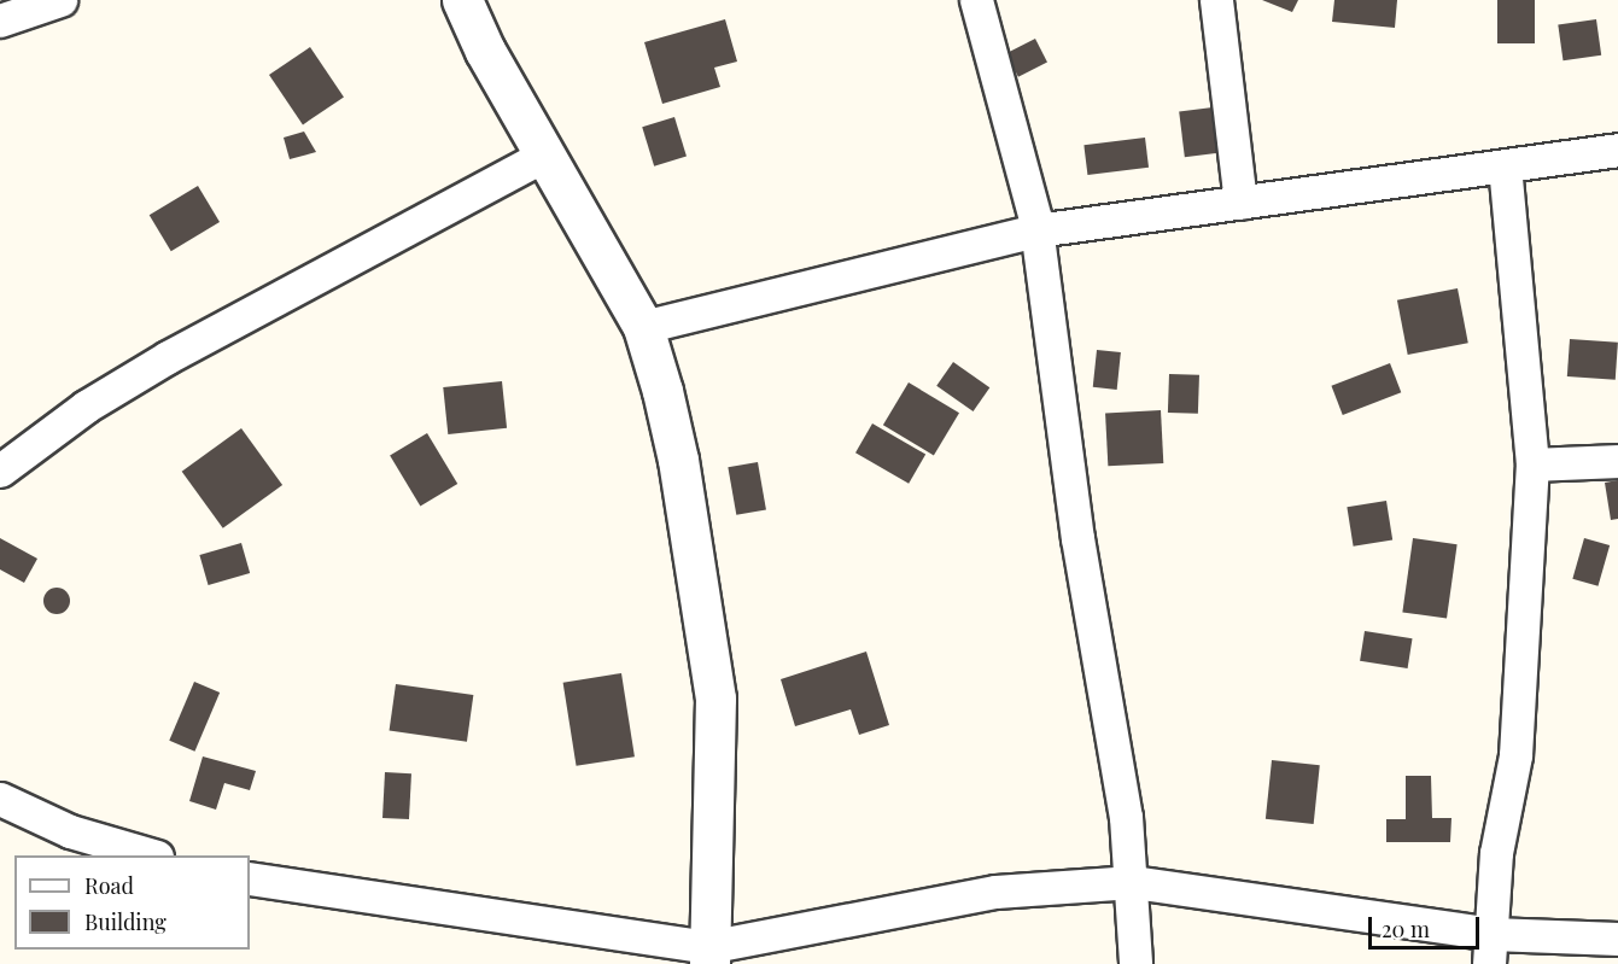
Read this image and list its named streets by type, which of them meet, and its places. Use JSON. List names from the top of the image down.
{
  "legend": ["Road", "Building"],
  "scale_bar": "20 m"
}
